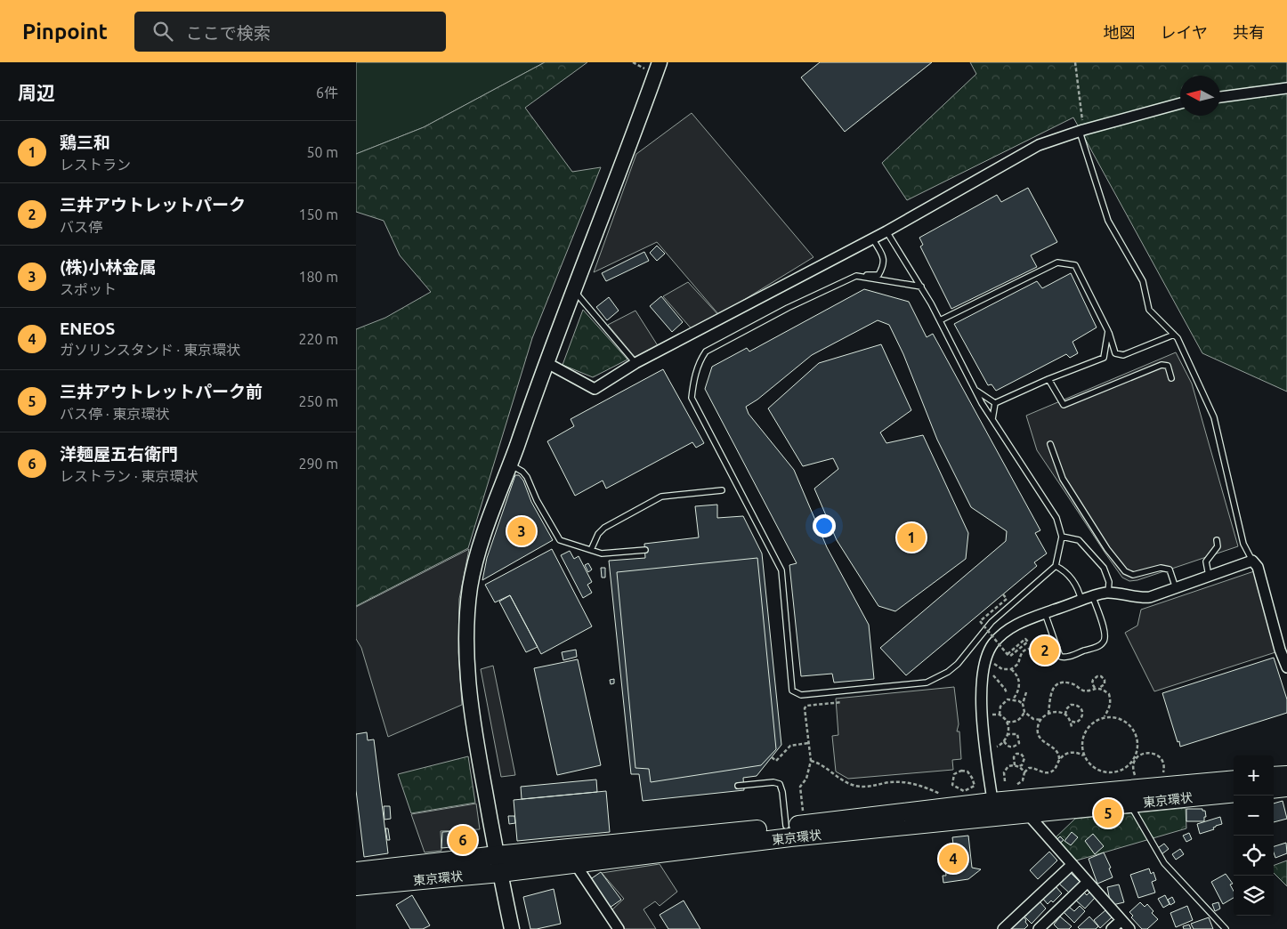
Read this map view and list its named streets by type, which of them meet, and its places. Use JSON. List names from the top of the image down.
{
  "streets": {
    "highway": ["東京環状"]
  },
  "north": "left",
  "page": {
    "header": "Pinpoint",
    "search": "ここで検索",
    "nav": ["地図", "レイヤ", "共有"],
    "heading": ["周辺", "6件"],
    "list": [
      {
        "mark": "1",
        "name": "鶏三和",
        "note": "レストラン",
        "value": "50 m"
      },
      {
        "mark": "2",
        "name": "三井アウトレットパーク",
        "note": "バス停",
        "value": "150 m"
      },
      {
        "mark": "3",
        "name": "(株)小林金属",
        "note": "スポット",
        "value": "180 m"
      },
      {
        "mark": "4",
        "name": "ENEOS",
        "note": "ガソリンスタンド · 東京環状",
        "value": "220 m"
      },
      {
        "mark": "5",
        "name": "三井アウトレットパーク前",
        "note": "バス停 · 東京環状",
        "value": "250 m"
      },
      {
        "mark": "6",
        "name": "洋麺屋五右衛門",
        "note": "レストラン · 東京環状",
        "value": "290 m"
      }
    ],
    "pins": [
      "3",
      "1",
      "2",
      "5",
      "6",
      "4"
    ],
    "map_buttons": ["+", "−"]
  }
}
